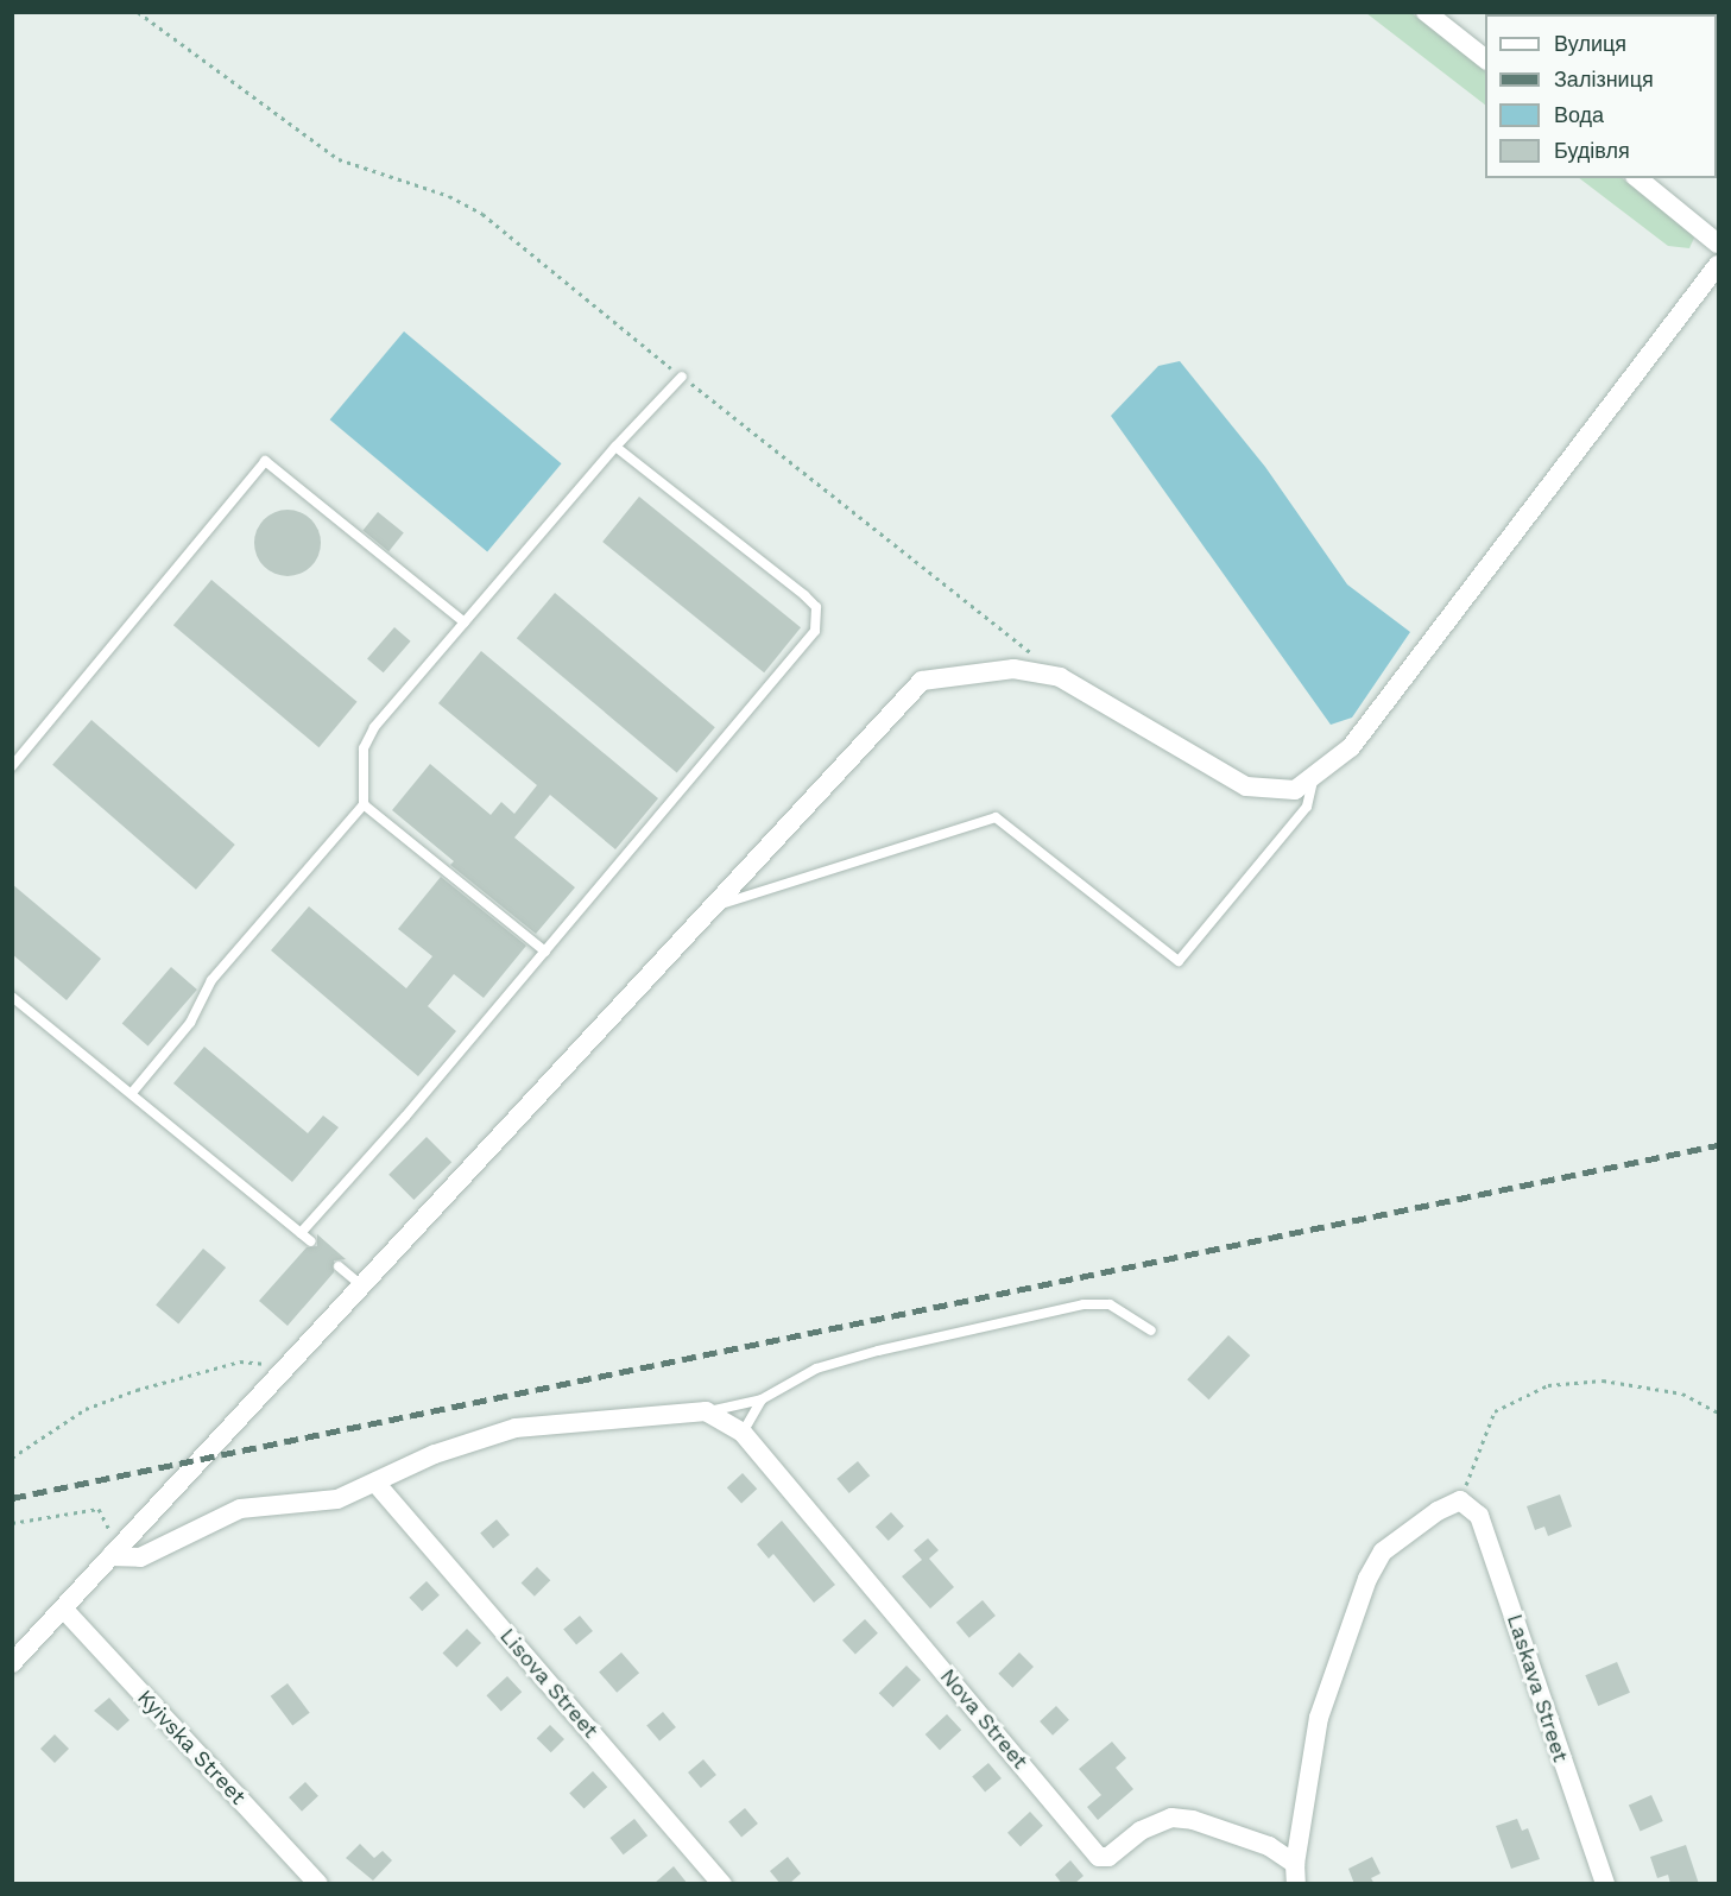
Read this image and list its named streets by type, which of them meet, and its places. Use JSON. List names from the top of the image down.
{
  "streets": {
    "street": [
      "Lisova Street",
      "Laskava Street",
      "Nova Street",
      "Kyivska Street"
    ]
  },
  "legend": [
    "Вулиця",
    "Залізниця",
    "Вода",
    "Будівля"
  ]
}
